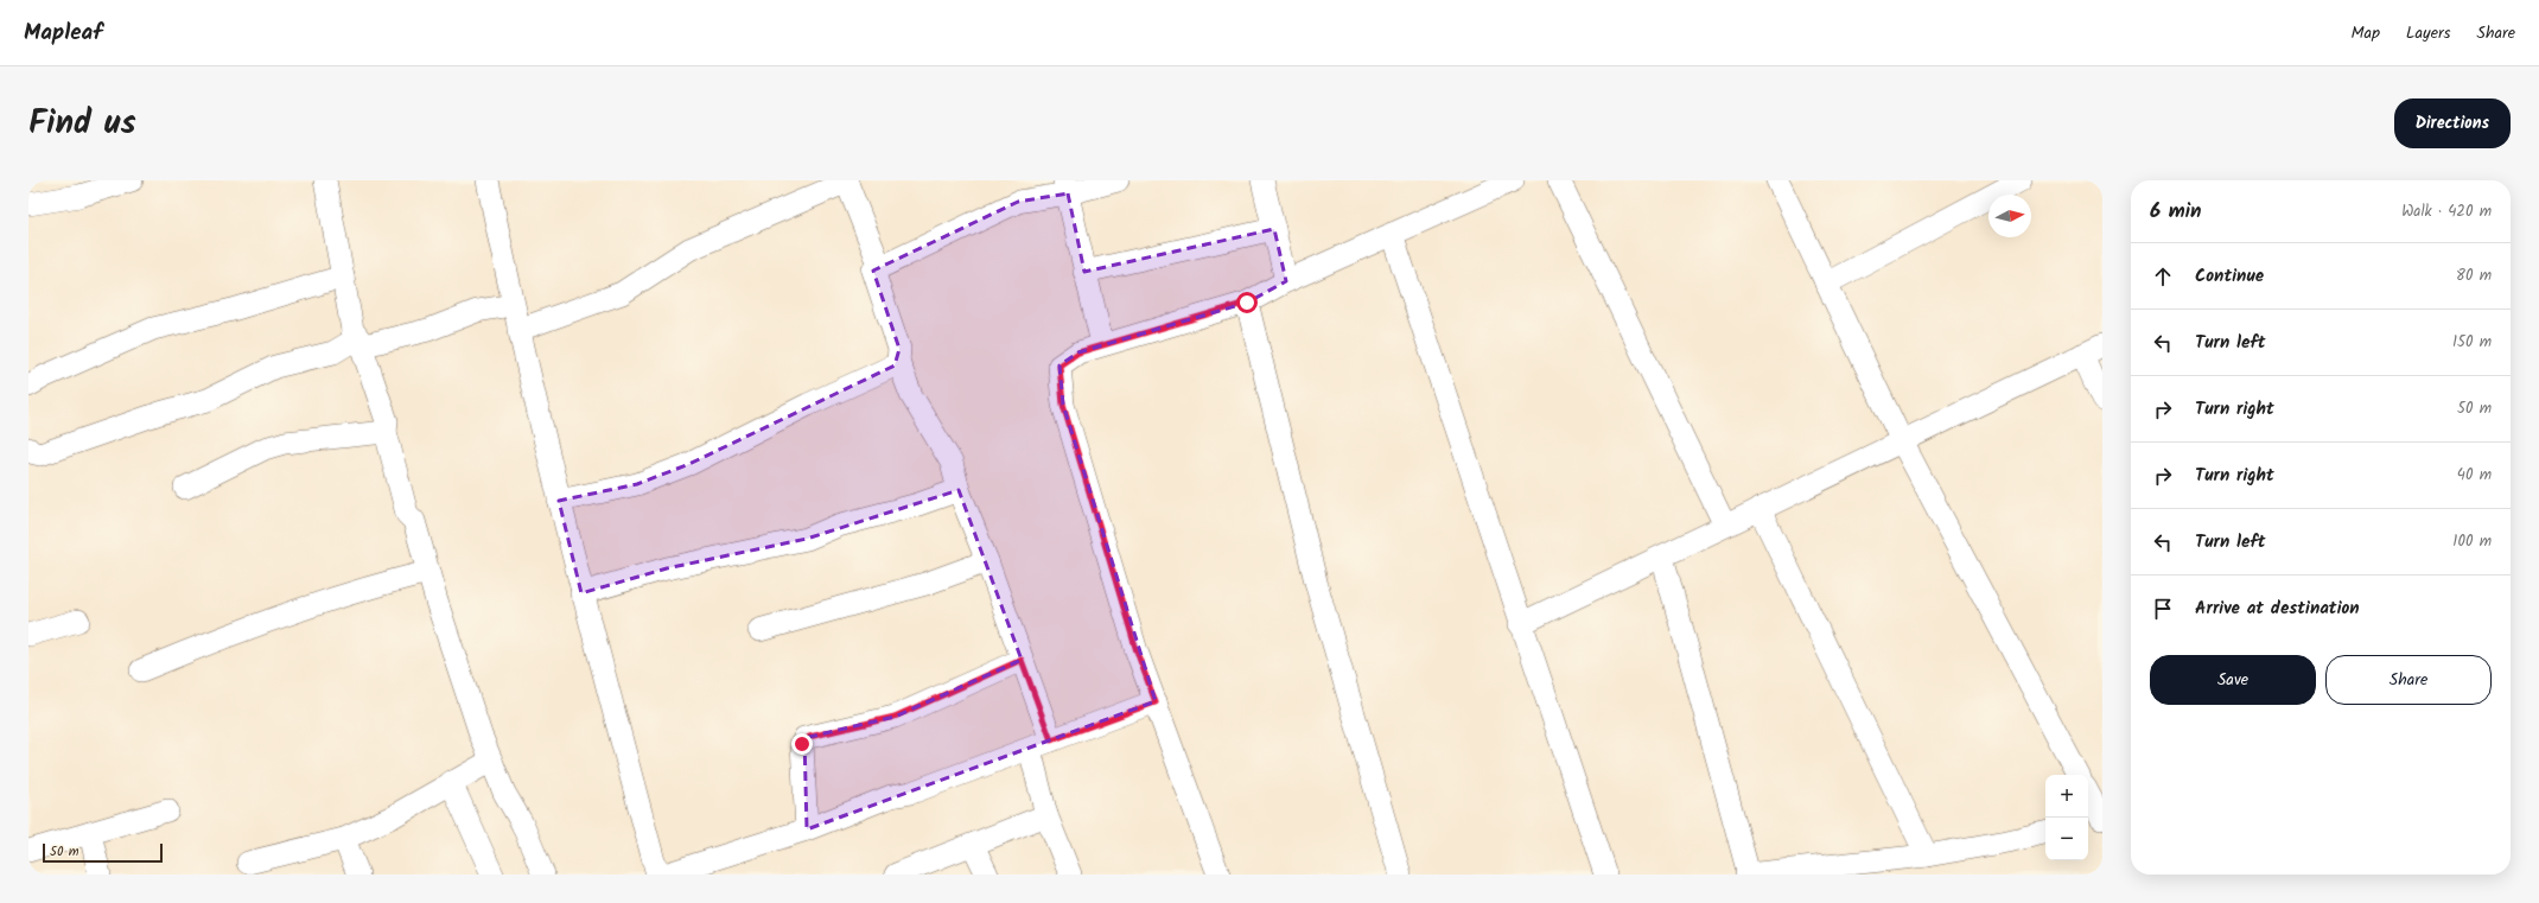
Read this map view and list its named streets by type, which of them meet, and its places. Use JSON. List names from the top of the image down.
{
  "scale_bar": "50 m",
  "north": "right",
  "page": {
    "header": "Mapleaf",
    "nav": ["Map", "Layers", "Share"],
    "title": "Find us",
    "buttons": [
      "Directions",
      ["Save", "Share"]
    ],
    "heading": ["6 min", "Walk · 420 m"],
    "list": [
      ["Continue", "80 m"],
      ["Turn left", "150 m"],
      ["Turn right", "50 m"],
      ["Turn right", "40 m"],
      ["Turn left", "100 m"],
      "Arrive at destination"
    ],
    "map_buttons": ["+", "−"],
    "scale": "50 m"
  }
}
